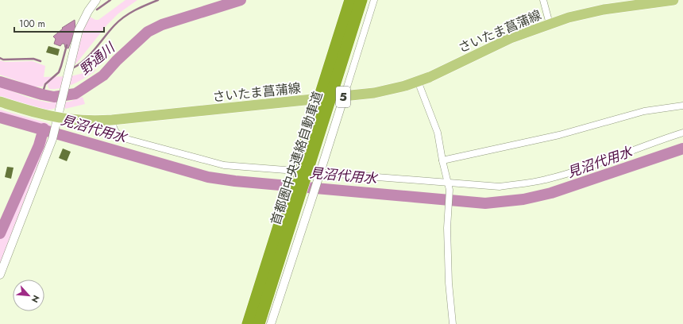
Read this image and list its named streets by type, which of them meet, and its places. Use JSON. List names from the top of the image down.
{
  "streets": {
    "highway": ["首都圏中央連絡自動車道"],
    "main road": ["さいたま菖蒲線", "5"]
  },
  "water": ["野通川", "見沼代用水"],
  "scale_bar": "100 m",
  "north": "bottom right"
}
